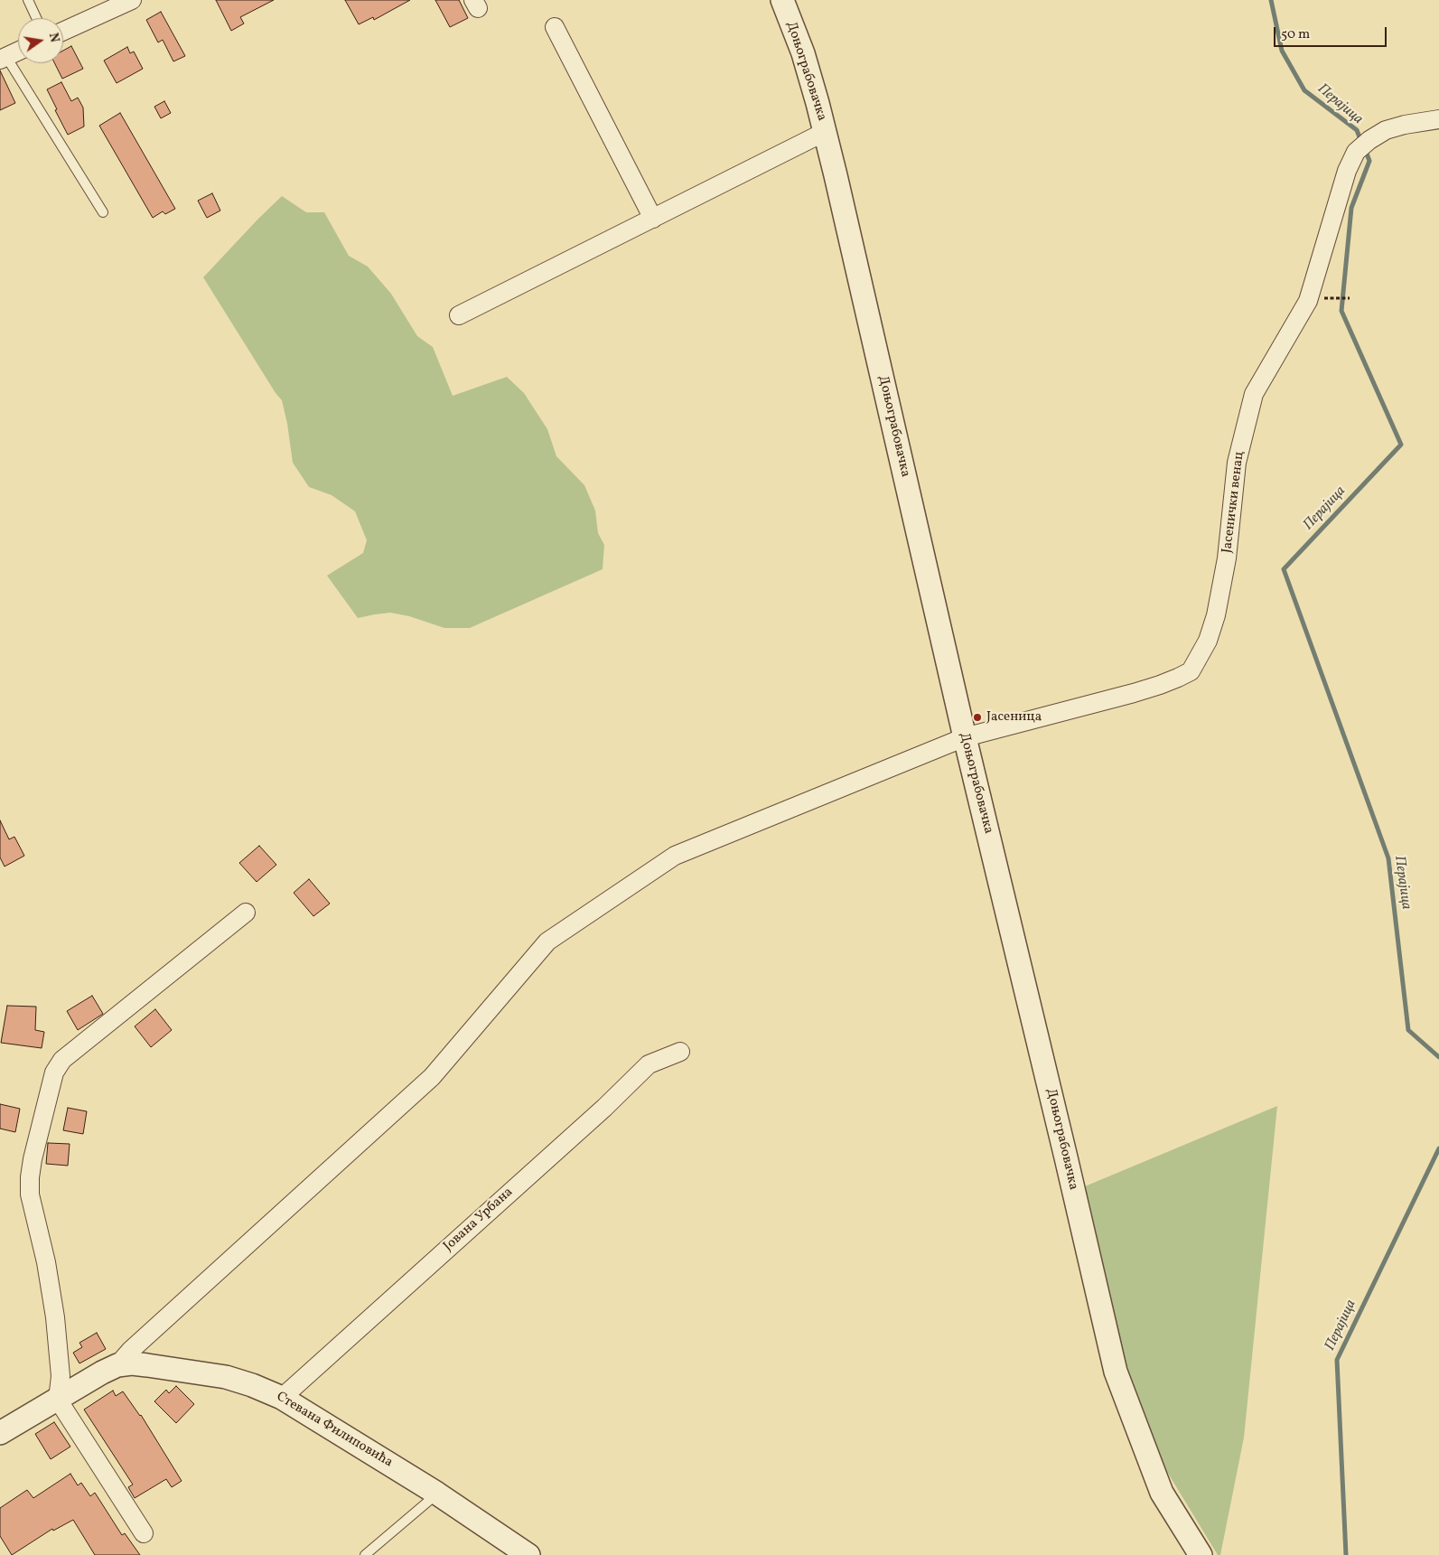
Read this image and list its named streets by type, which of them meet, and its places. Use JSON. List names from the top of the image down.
{
  "streets": {
    "street": [
      "Доњограбовачка",
      "Јасенички венац",
      "Јована Урбана",
      "Стевана Филиповића"
    ]
  },
  "crossings": [
    ["Доњограбовачка", "Јасенички венац"],
    ["Јасенички венац", "Стевана Филиповића"],
    ["Јована Урбана", "Стевана Филиповића"]
  ],
  "water": ["Перајица"],
  "places": ["Јасеница"],
  "scale_bar": "50 m",
  "north": "right"
}
